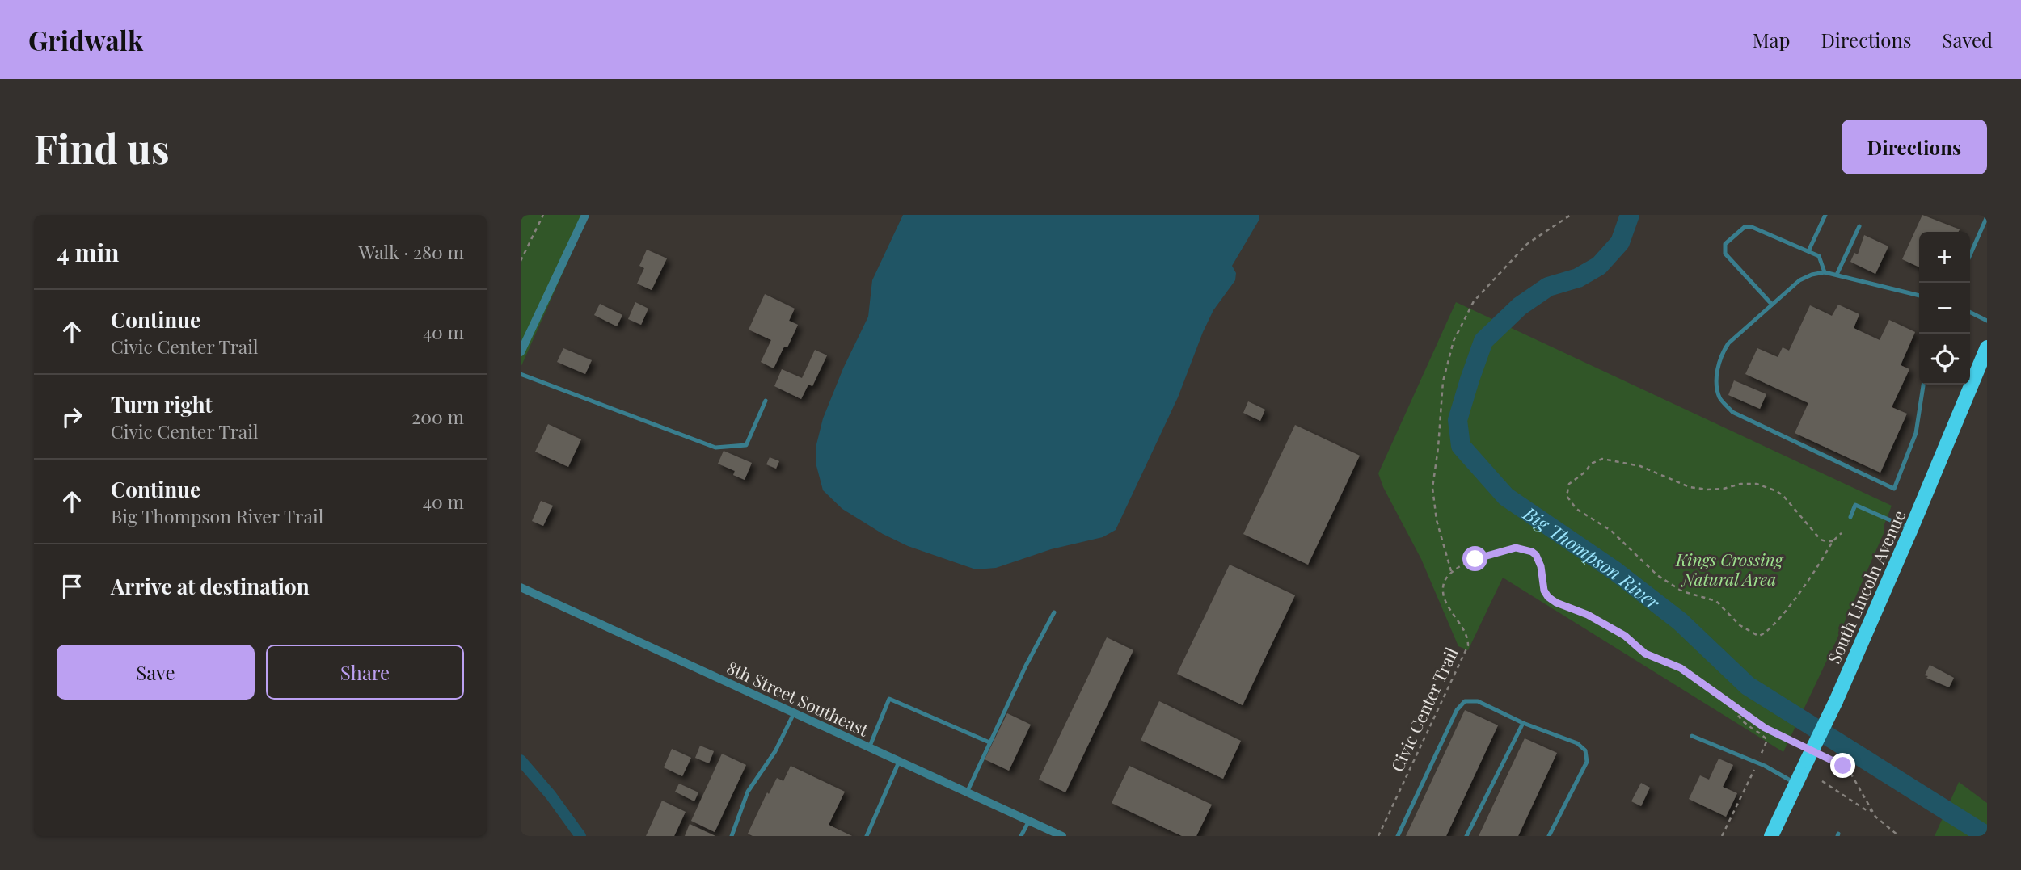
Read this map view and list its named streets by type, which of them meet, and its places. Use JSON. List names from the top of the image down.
{
  "streets": {
    "highway": ["South Lincoln Avenue"],
    "street": ["8th Street Southeast"],
    "path": ["Civic Center Trail"]
  },
  "water": ["Big Thompson River"],
  "parks": ["Kings Crossing Natural Area"],
  "page": {
    "header": "Gridwalk",
    "nav": ["Map", "Directions", "Saved"],
    "buttons": [
      "Directions",
      ["Save", "Share"]
    ],
    "title": "Find us",
    "heading": ["4 min", "Walk · 280 m"],
    "map_buttons": ["+", "−"],
    "list": [
      ["Continue", "Civic Center Trail", "40 m"],
      ["Turn right", "Civic Center Trail", "200 m"],
      ["Continue", "Big Thompson River Trail", "40 m"],
      "Arrive at destination"
    ]
  }
}
